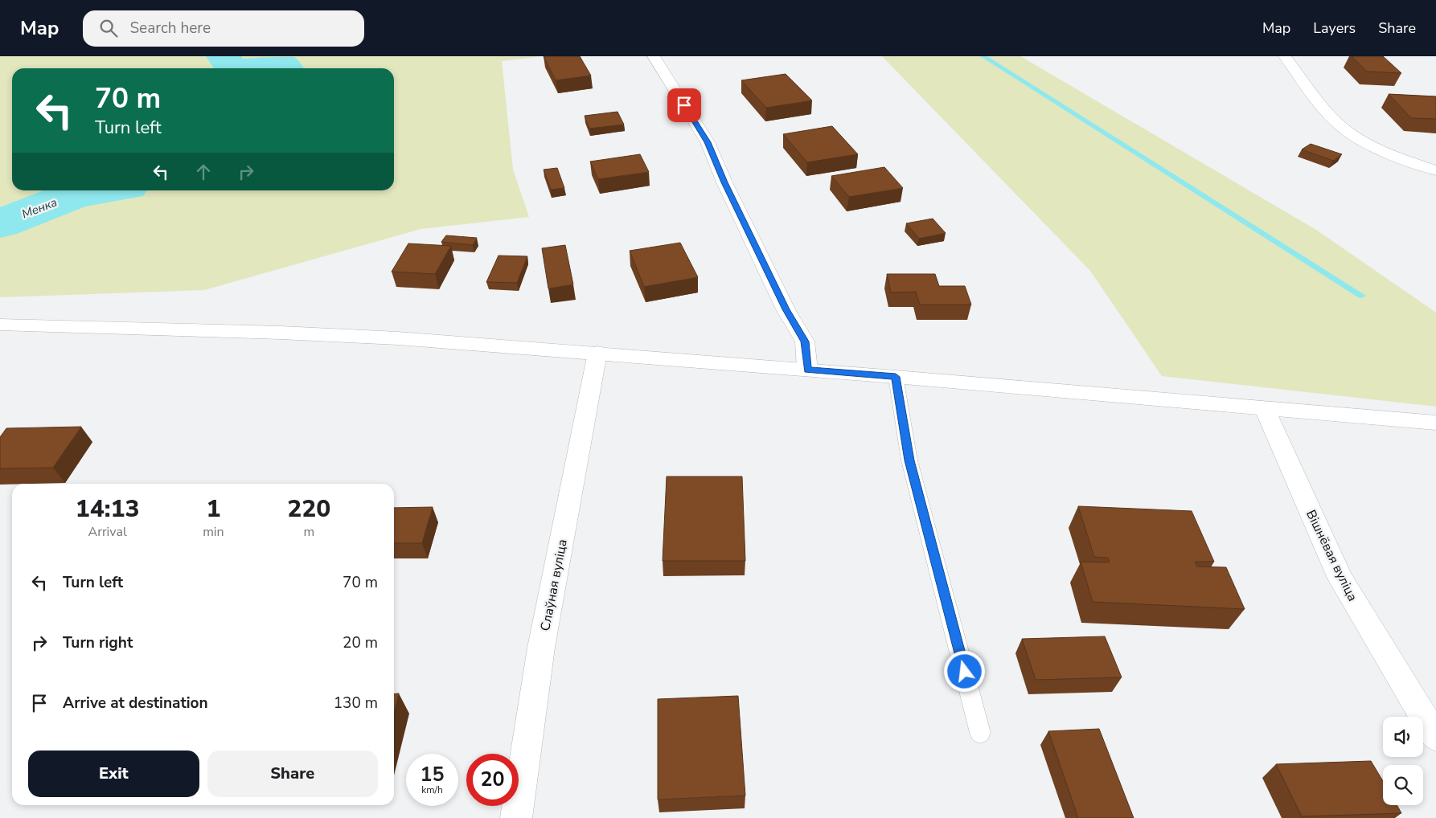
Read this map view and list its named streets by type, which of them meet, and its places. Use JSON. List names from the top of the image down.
{
  "streets": {
    "street": ["Вішнёвая вуліца", "Слаўная вуліца"]
  },
  "water": ["Менка"],
  "page": {
    "header": "Map",
    "search": "Search here",
    "nav": ["Map", "Layers", "Share"],
    "turn": ["70 m", "Turn left"],
    "eta": [
      "14:13",
      "Arrival",
      "1",
      "min",
      "220",
      "m"
    ],
    "list": [
      {
        "name": "Turn left",
        "value": "70 m"
      },
      {
        "name": "Turn right",
        "value": "20 m"
      },
      {
        "name": "Arrive at destination",
        "value": "130 m"
      }
    ],
    "buttons": ["Exit", "Share"],
    "speed": "15 km/h",
    "limit": "20"
  }
}
